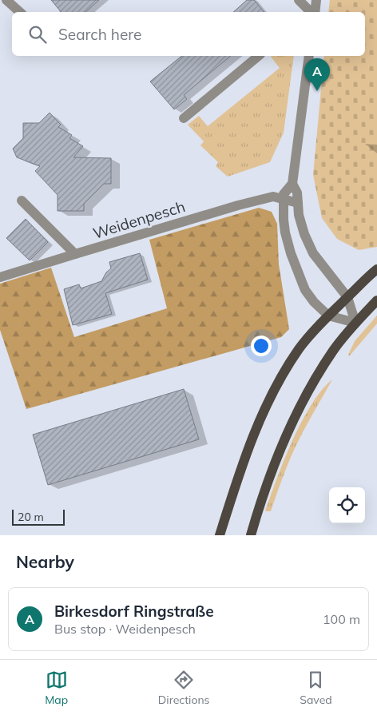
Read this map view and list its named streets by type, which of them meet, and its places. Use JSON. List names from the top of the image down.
{
  "streets": {
    "street": ["Weidenpesch"]
  },
  "scale_bar": "20 m",
  "page": {
    "search": "Search here",
    "pins": "A",
    "scale": "20 m",
    "heading": "Nearby",
    "list": [
      {
        "mark": "A",
        "name": "Birkesdorf Ringstraße",
        "note": "Bus stop · Weidenpesch",
        "value": "100 m"
      }
    ],
    "nav": ["Map", "Directions", "Saved"]
  }
}
